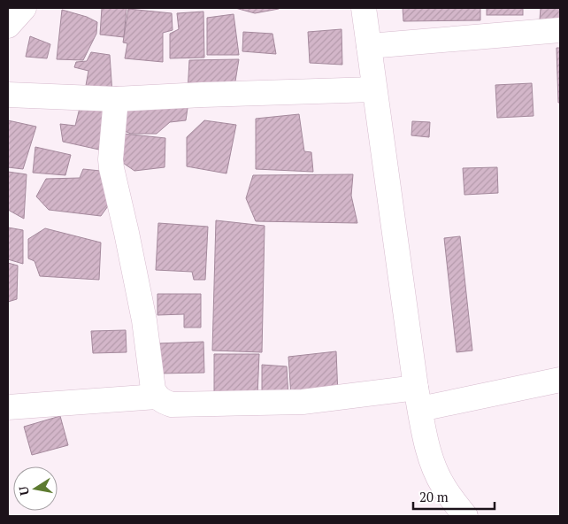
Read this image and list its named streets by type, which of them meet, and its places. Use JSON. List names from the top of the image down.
{
  "scale_bar": "20 m",
  "north": "left"
}
